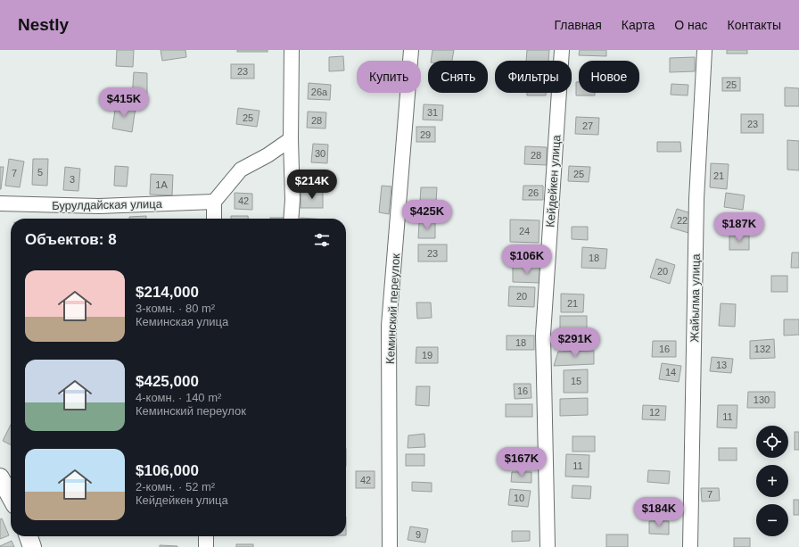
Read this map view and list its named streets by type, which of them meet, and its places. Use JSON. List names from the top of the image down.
{
  "streets": {
    "street": [
      "Кейдейкен улица",
      "Бурулдайская улица",
      "Жайылма улица",
      "Кеминский переулок"
    ]
  },
  "house_numbers": [
    "23",
    "25",
    "26а",
    "31",
    "25",
    "28",
    "23",
    "27",
    "29",
    "30",
    "28",
    "5",
    "7",
    "25",
    "21",
    "3",
    "1А",
    "26",
    "42",
    "22",
    "24",
    "23",
    "18",
    "20",
    "20",
    "21",
    "18",
    "16",
    "132",
    "19",
    "13",
    "14",
    "15",
    "16",
    "130",
    "12",
    "11",
    "11",
    "42",
    "7",
    "10",
    "9"
  ],
  "page": {
    "header": "Nestly",
    "nav": [
      "Главная",
      "Карта",
      "О нас",
      "Контакты"
    ],
    "chip": [
      "Купить",
      "Снять",
      "Фильтры",
      "Новое"
    ],
    "price": [
      "$415K",
      "$214K",
      "$425K",
      "$187K",
      "$106K",
      "$291K",
      "$167K",
      "$184K"
    ],
    "heading": "Объектов: 8",
    "list": [
      {
        "name": "$214,000",
        "note": "3-комн. · 80 m² · Кеминская улица"
      },
      {
        "name": "$425,000",
        "note": "4-комн. · 140 m² · Кеминский переулок"
      },
      {
        "name": "$106,000",
        "note": "2-комн. · 52 m² · Кейдейкен улица"
      }
    ],
    "map_buttons": ["+", "−"]
  }
}
